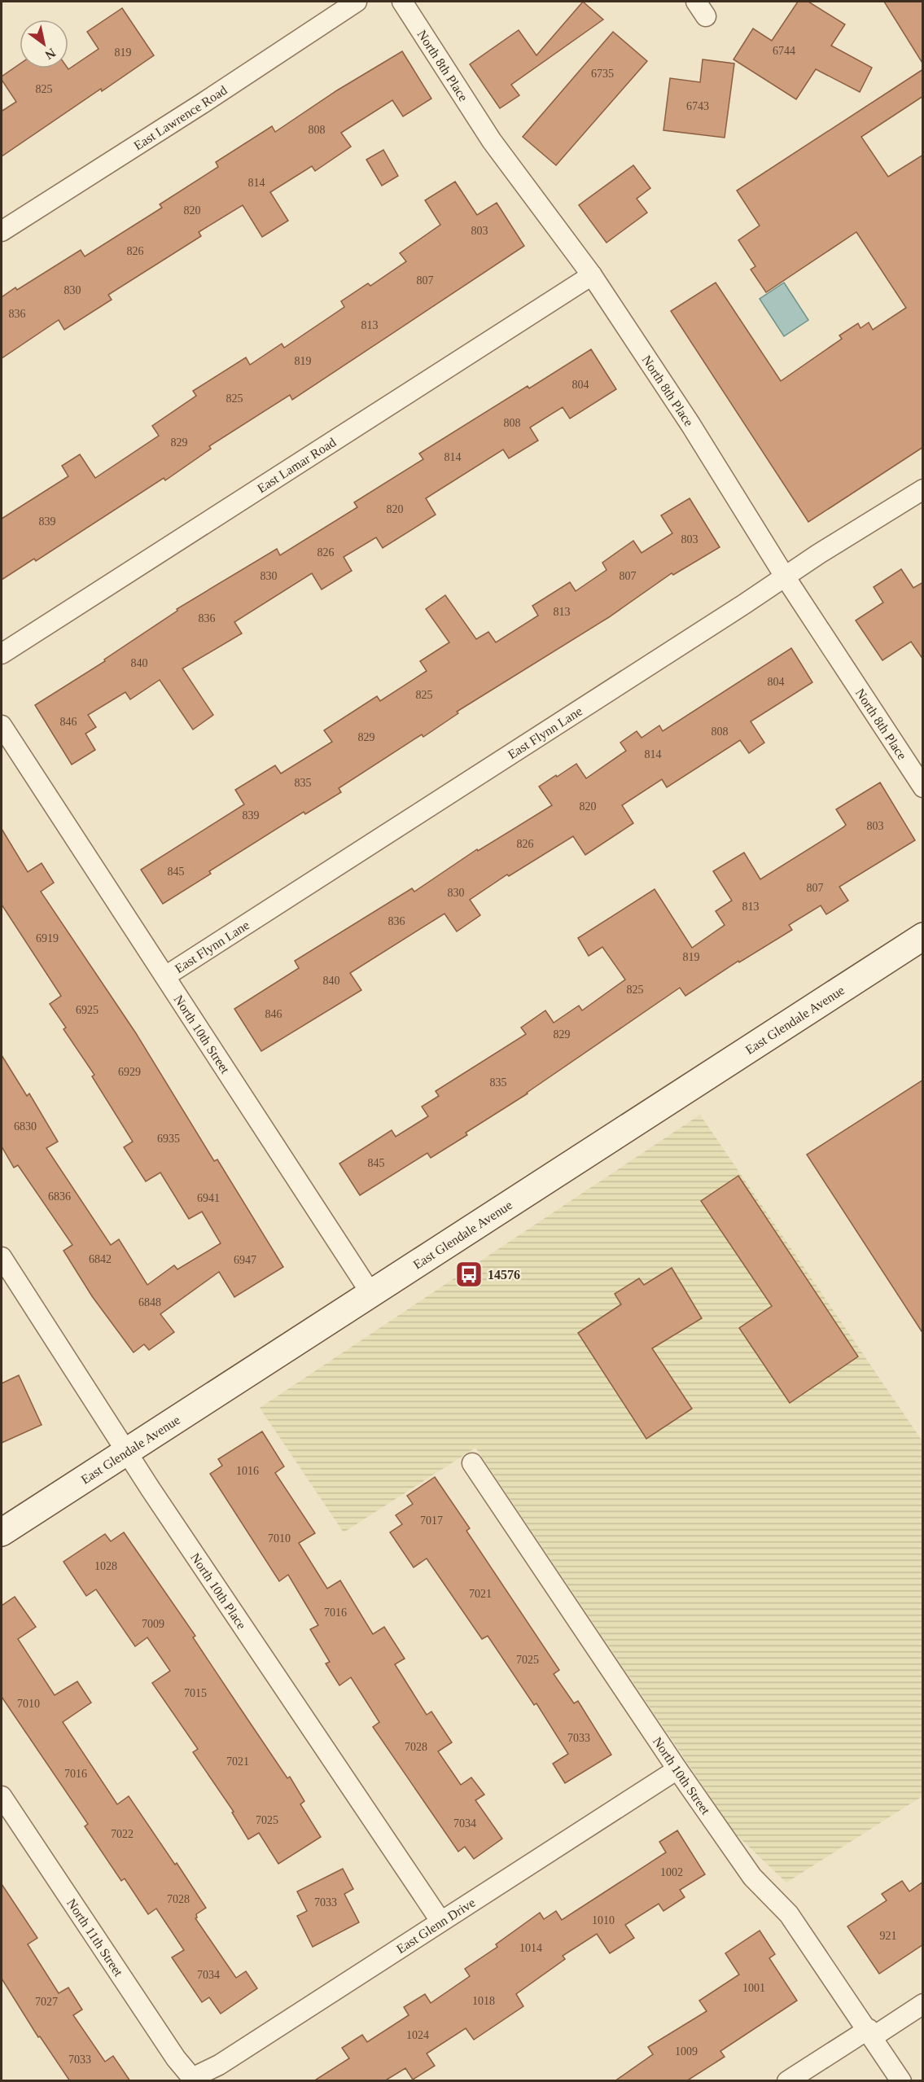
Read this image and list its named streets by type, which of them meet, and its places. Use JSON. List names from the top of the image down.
{
  "streets": {
    "main road": ["East Glendale Avenue"],
    "street": [
      "North 8th Place",
      "East Lawrence Road",
      "East Lamar Road",
      "East Flynn Lane",
      "North 10th Street",
      "North 10th Place",
      "East Glenn Drive",
      "North 11th Street"
    ]
  },
  "crossings": [
    ["North 8th Place", "East Lamar Road"],
    ["North 8th Place", "East Flynn Lane"],
    ["East Flynn Lane", "North 10th Street"],
    ["East Glendale Avenue", "North 10th Street"],
    ["East Glendale Avenue", "North 10th Place"],
    ["North 10th Street", "East Glenn Drive"],
    ["North 10th Place", "East Glenn Drive"],
    ["East Glenn Drive", "North 11th Street"]
  ],
  "places": {
    "bus stop": ["14576"]
  },
  "house_numbers": [
    "6744",
    "819",
    "6735",
    "825",
    "6743",
    "808",
    "814",
    "820",
    "803",
    "826",
    "807",
    "830",
    "836",
    "813",
    "819",
    "804",
    "825",
    "808",
    "829",
    "814",
    "820",
    "839",
    "803",
    "826",
    "830",
    "807",
    "813",
    "836",
    "840",
    "804",
    "825",
    "846",
    "808",
    "829",
    "814",
    "835",
    "820",
    "839",
    "803",
    "826",
    "845",
    "807",
    "830",
    "813",
    "836",
    "6919",
    "819",
    "840",
    "825",
    "6925",
    "846",
    "829",
    "6929",
    "835",
    "6830",
    "6935",
    "845",
    "6836",
    "6941",
    "6842",
    "6947",
    "6848",
    "1016",
    "7017",
    "7010",
    "1028",
    "7021",
    "7016",
    "7009",
    "7025",
    "7015",
    "7010",
    "7033",
    "7028",
    "7021",
    "7016",
    "7025",
    "7034",
    "7022",
    "1002",
    "7028",
    "7033",
    "1010",
    "921",
    "1014",
    "7034",
    "1001",
    "1018",
    "7027",
    "1024",
    "1009",
    "7033"
  ],
  "north": "bottom right"
}
